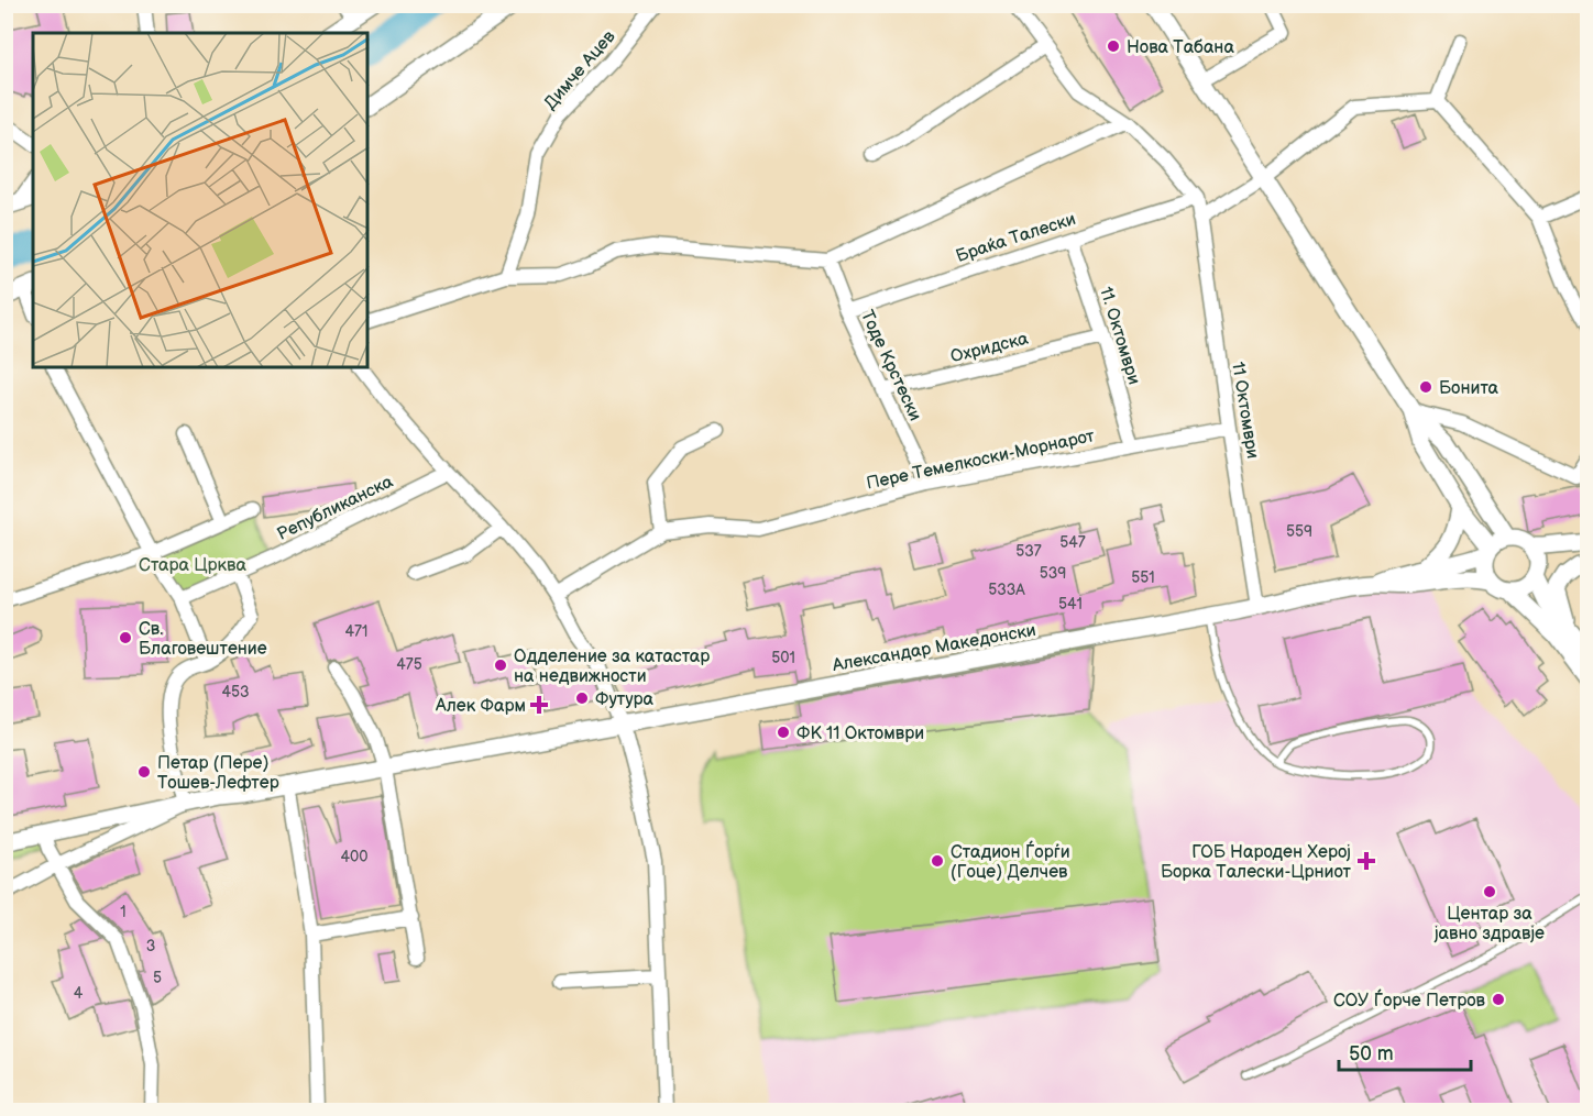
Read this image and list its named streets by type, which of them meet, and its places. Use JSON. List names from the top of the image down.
{
  "streets": {
    "street": [
      "Димче Ацев",
      "Браќа Талески",
      "11. Октомври",
      "Охридска",
      "Тоде Крстески",
      "11 Октомври",
      "Пере Темелкоски-Морнарот",
      "Републиканска",
      "Александар Македонски"
    ]
  },
  "crossings": [
    ["Браќа Талески", "11. Октомври"],
    ["Браќа Талески", "Тоде Крстески"],
    ["Браќа Талески", "11 Октомври"],
    ["11. Октомври", "Охридска"],
    ["11. Октомври", "Пере Темелкоски-Морнарот"],
    ["Охридска", "Тоде Крстески"],
    ["Тоде Крстески", "Пере Темелкоски-Морнарот"],
    ["11 Октомври", "Пере Темелкоски-Морнарот"],
    ["11 Октомври", "Александар Македонски"]
  ],
  "parks": ["Стара Црква"],
  "places": {
    "other": [
      "Нова Табана",
      "Бонита",
      "Св. Благовештение",
      "Одделение за катастар на недвижности",
      "Футура",
      "ФК 11 Октомври",
      "Петар (Пере) Тошев-Лефтер",
      "Стадион Ѓорѓи (Гоце) Делчев",
      "Центар за јавно здравје",
      "СОУ Ѓорче Петров"
    ],
    "health": ["Алек Фарм", "ГОБ Народен Херој Борка Талески-Црниот"]
  },
  "house_numbers": [
    "559",
    "547",
    "537",
    "539",
    "551",
    "533А",
    "541",
    "471",
    "501",
    "475",
    "453",
    "400",
    "1",
    "3",
    "5",
    "4"
  ],
  "scale_bar": "50 m"
}
